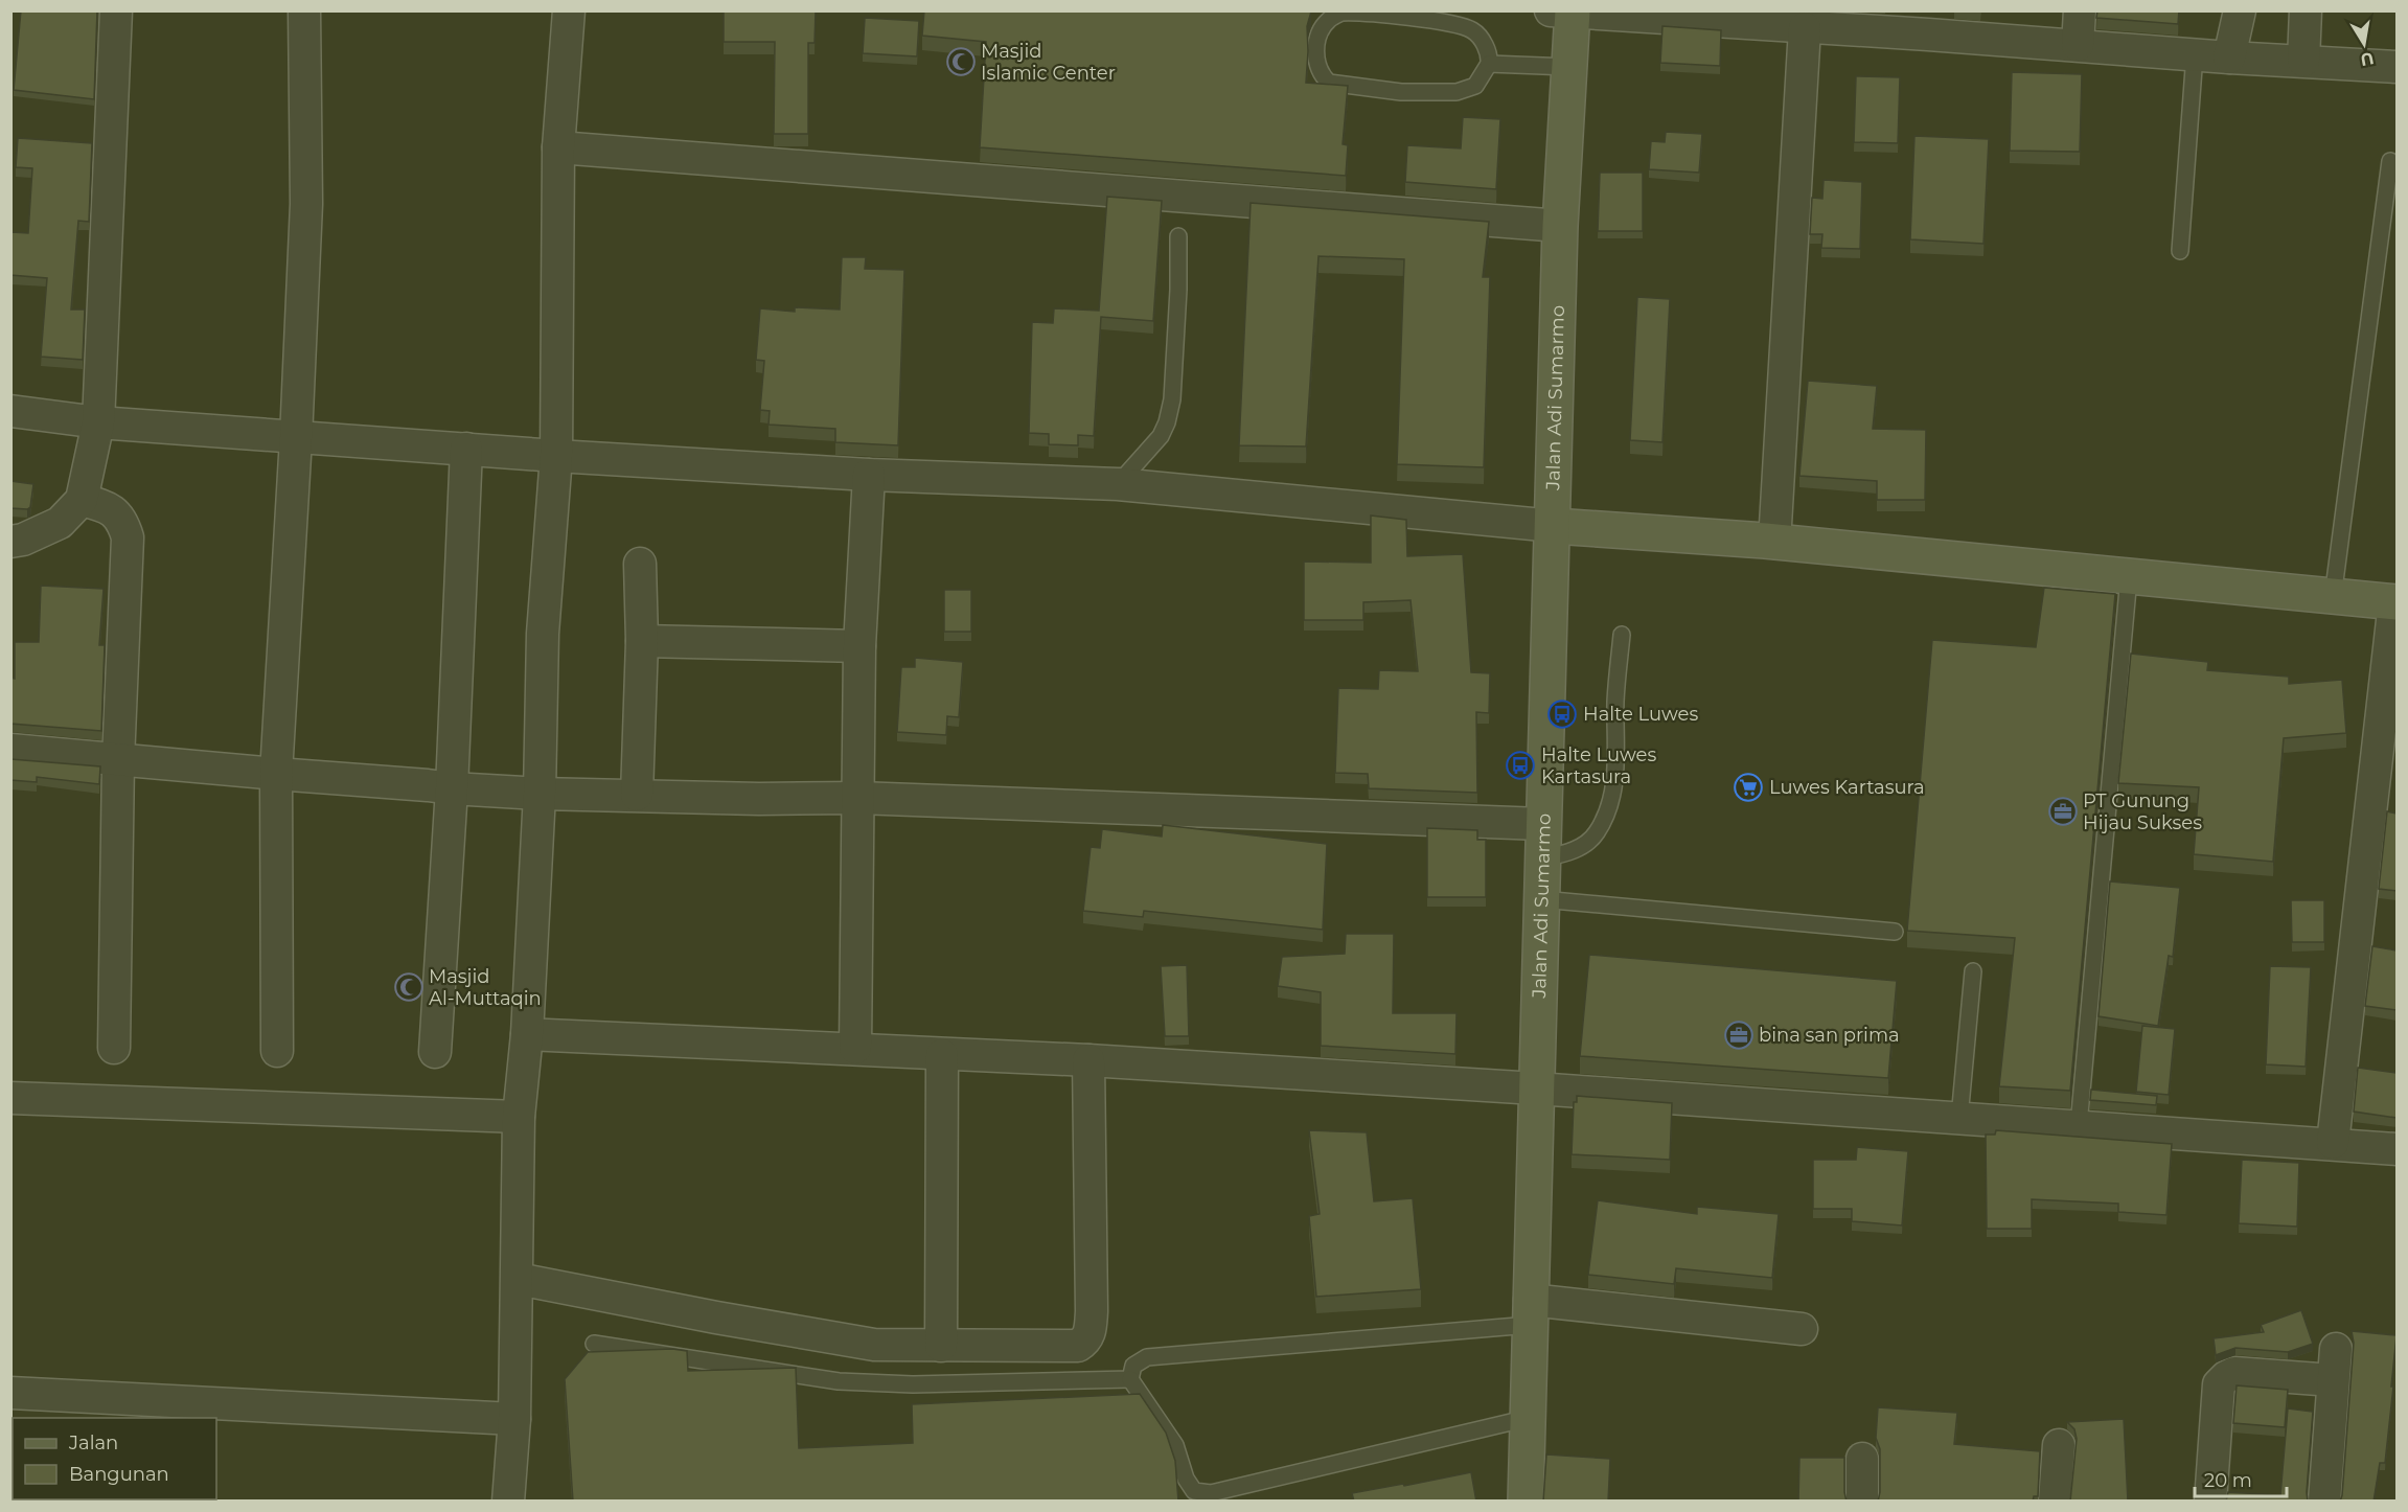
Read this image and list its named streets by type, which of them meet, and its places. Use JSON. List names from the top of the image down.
{
  "streets": {
    "main road": ["Jalan Adi Sumarmo"]
  },
  "places": {
    "mosque": ["Masjid Islamic Center", "Masjid Al-Muttaqin"],
    "bus stop": ["Halte Luwes", "Halte Luwes Kartasura"],
    "supermarket": ["Luwes Kartasura"],
    "office": ["PT Gunung Hijau Sukses", "bina san prima"]
  },
  "legend": ["Jalan", "Bangunan"],
  "scale_bar": "20 m",
  "north": "bottom"
}
